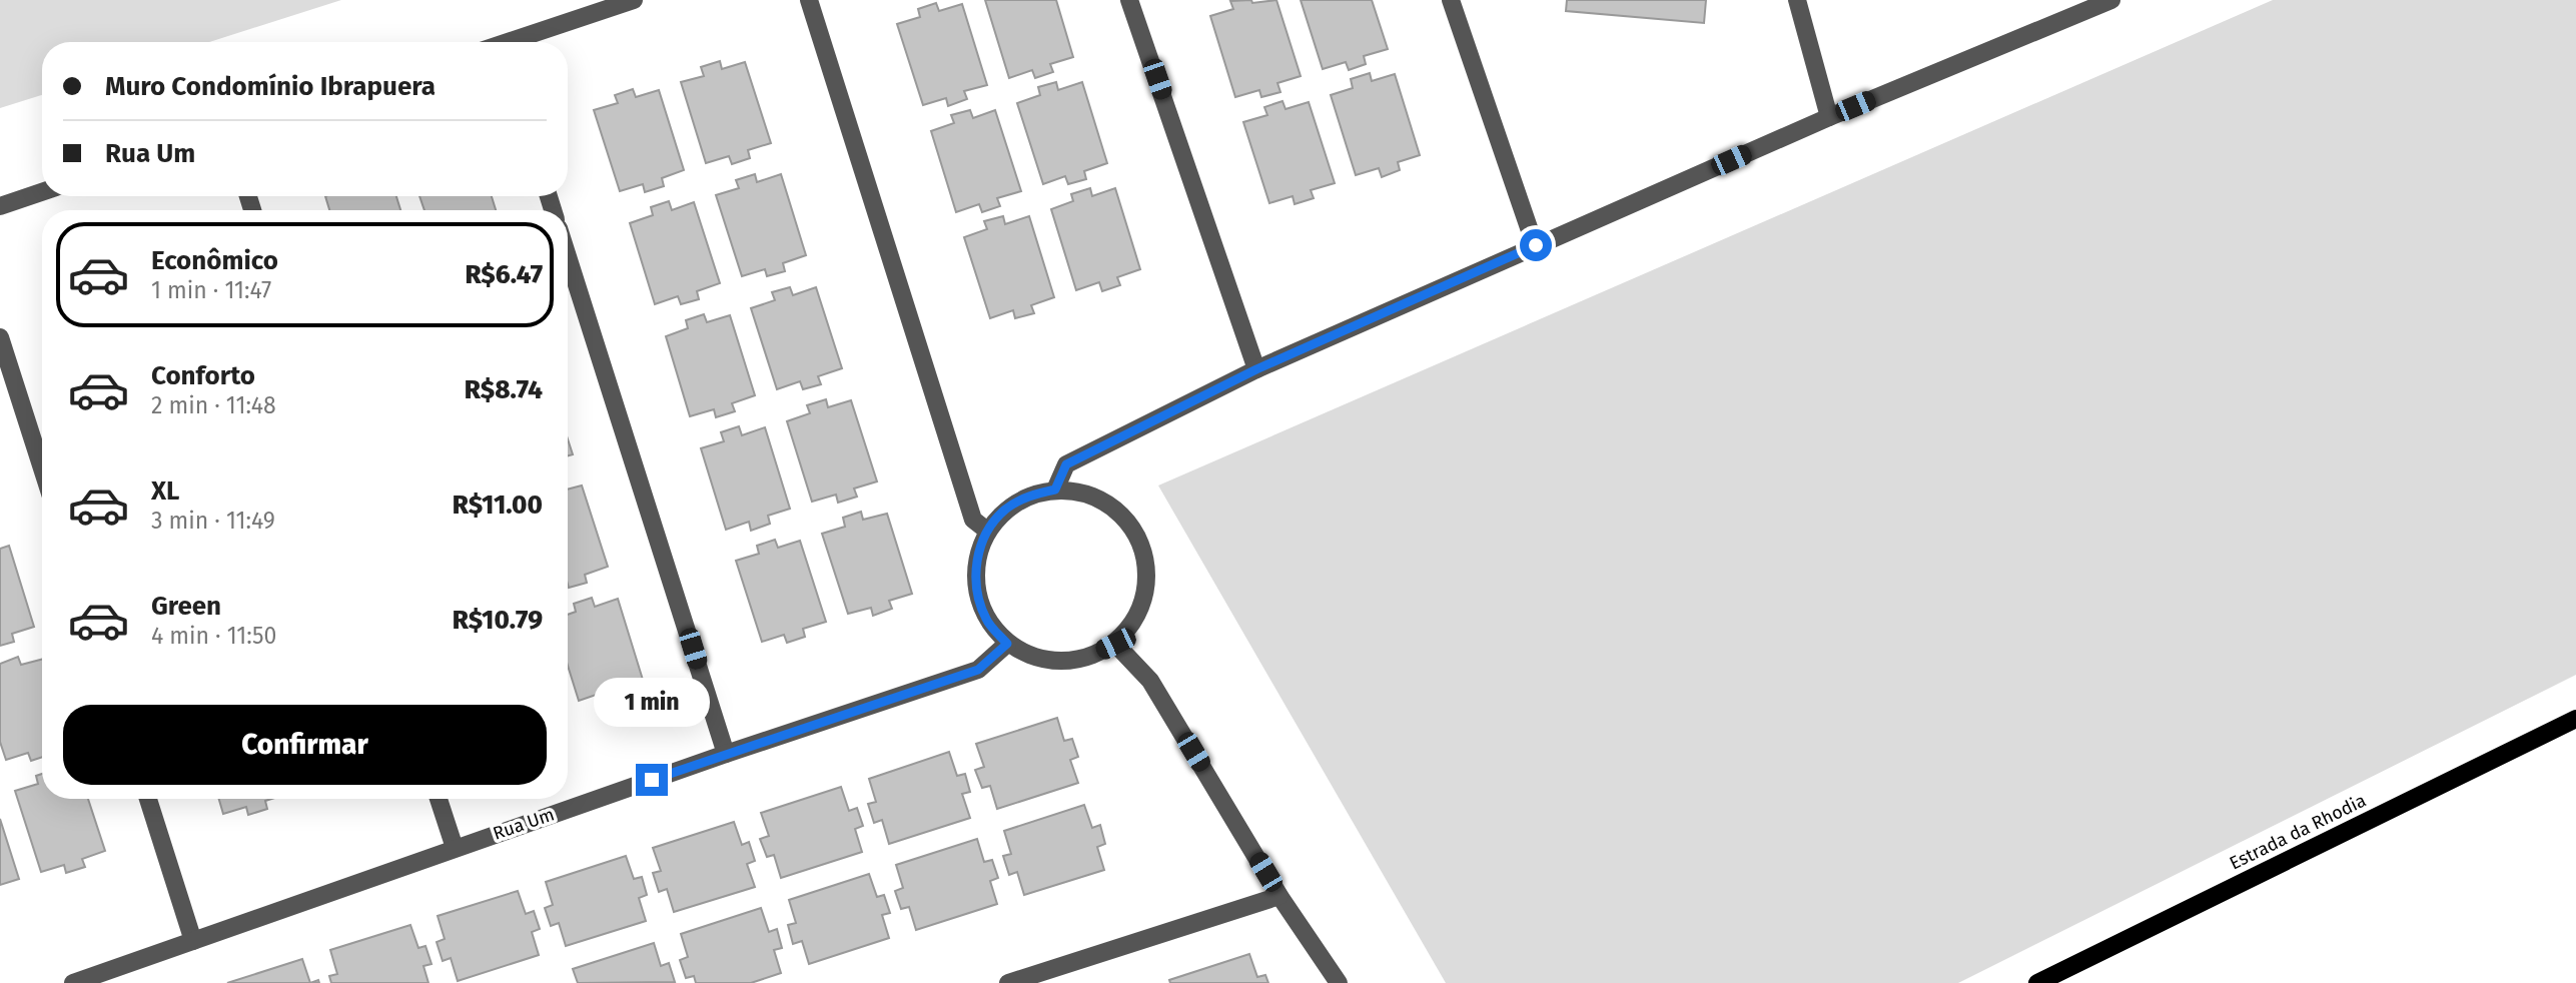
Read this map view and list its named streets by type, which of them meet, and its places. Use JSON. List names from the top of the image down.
{
  "streets": {
    "main road": ["Estrada da Rhodia"],
    "street": ["Rua Um"]
  },
  "page": {
    "banner": ["Muro Condomínio Ibrapuera", "Rua Um"],
    "list": [
      {
        "name": "Econômico",
        "note": "1 min · 11:47",
        "value": "R$6.47"
      },
      {
        "name": "Conforto",
        "note": "2 min · 11:48",
        "value": "R$8.74"
      },
      {
        "name": "XL",
        "note": "3 min · 11:49",
        "value": "R$11.00"
      },
      {
        "name": "Green",
        "note": "4 min · 11:50",
        "value": "R$10.79"
      }
    ],
    "bubble": "1 min",
    "buttons": "Confirmar"
  }
}
